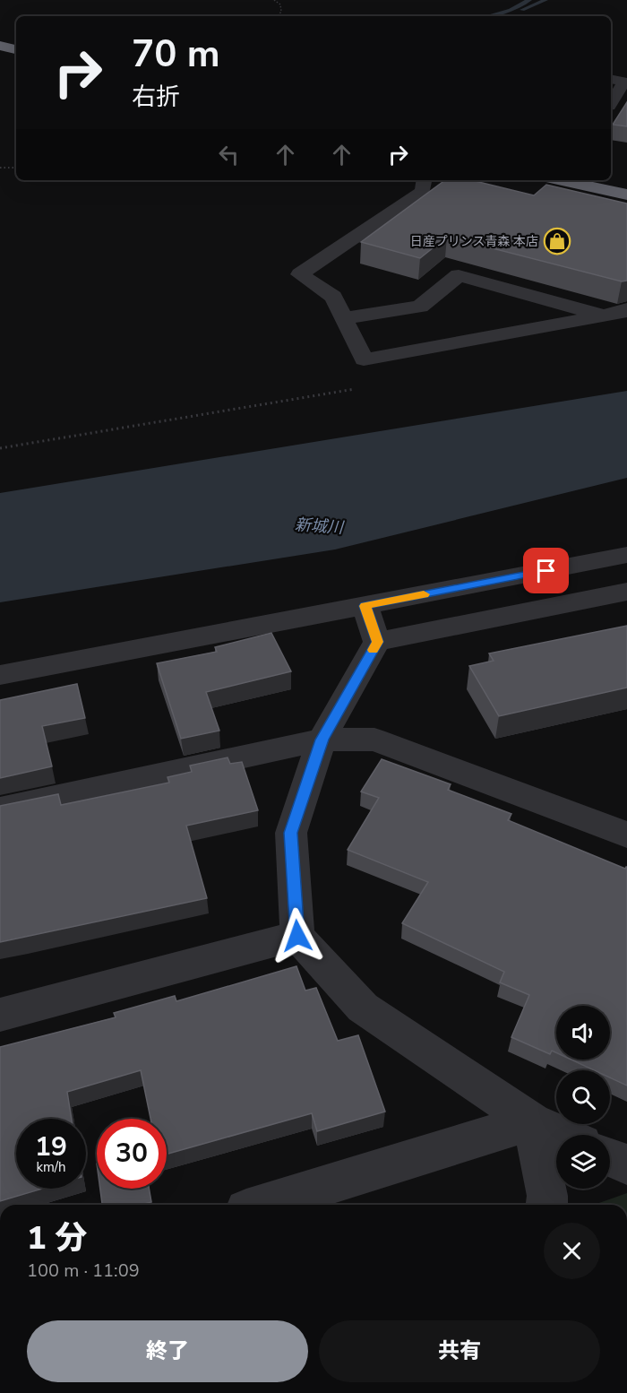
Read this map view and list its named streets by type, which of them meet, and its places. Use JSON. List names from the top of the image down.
{
  "water": ["新城川"],
  "places": {
    "shop": ["日産プリンス青森 本店"]
  },
  "page": {
    "turn": ["70 m", "右折"],
    "speed": "19 km/h",
    "limit": "30",
    "heading": ["1 分", "100 m · 11:09"],
    "buttons": ["終了", "共有"]
  }
}
